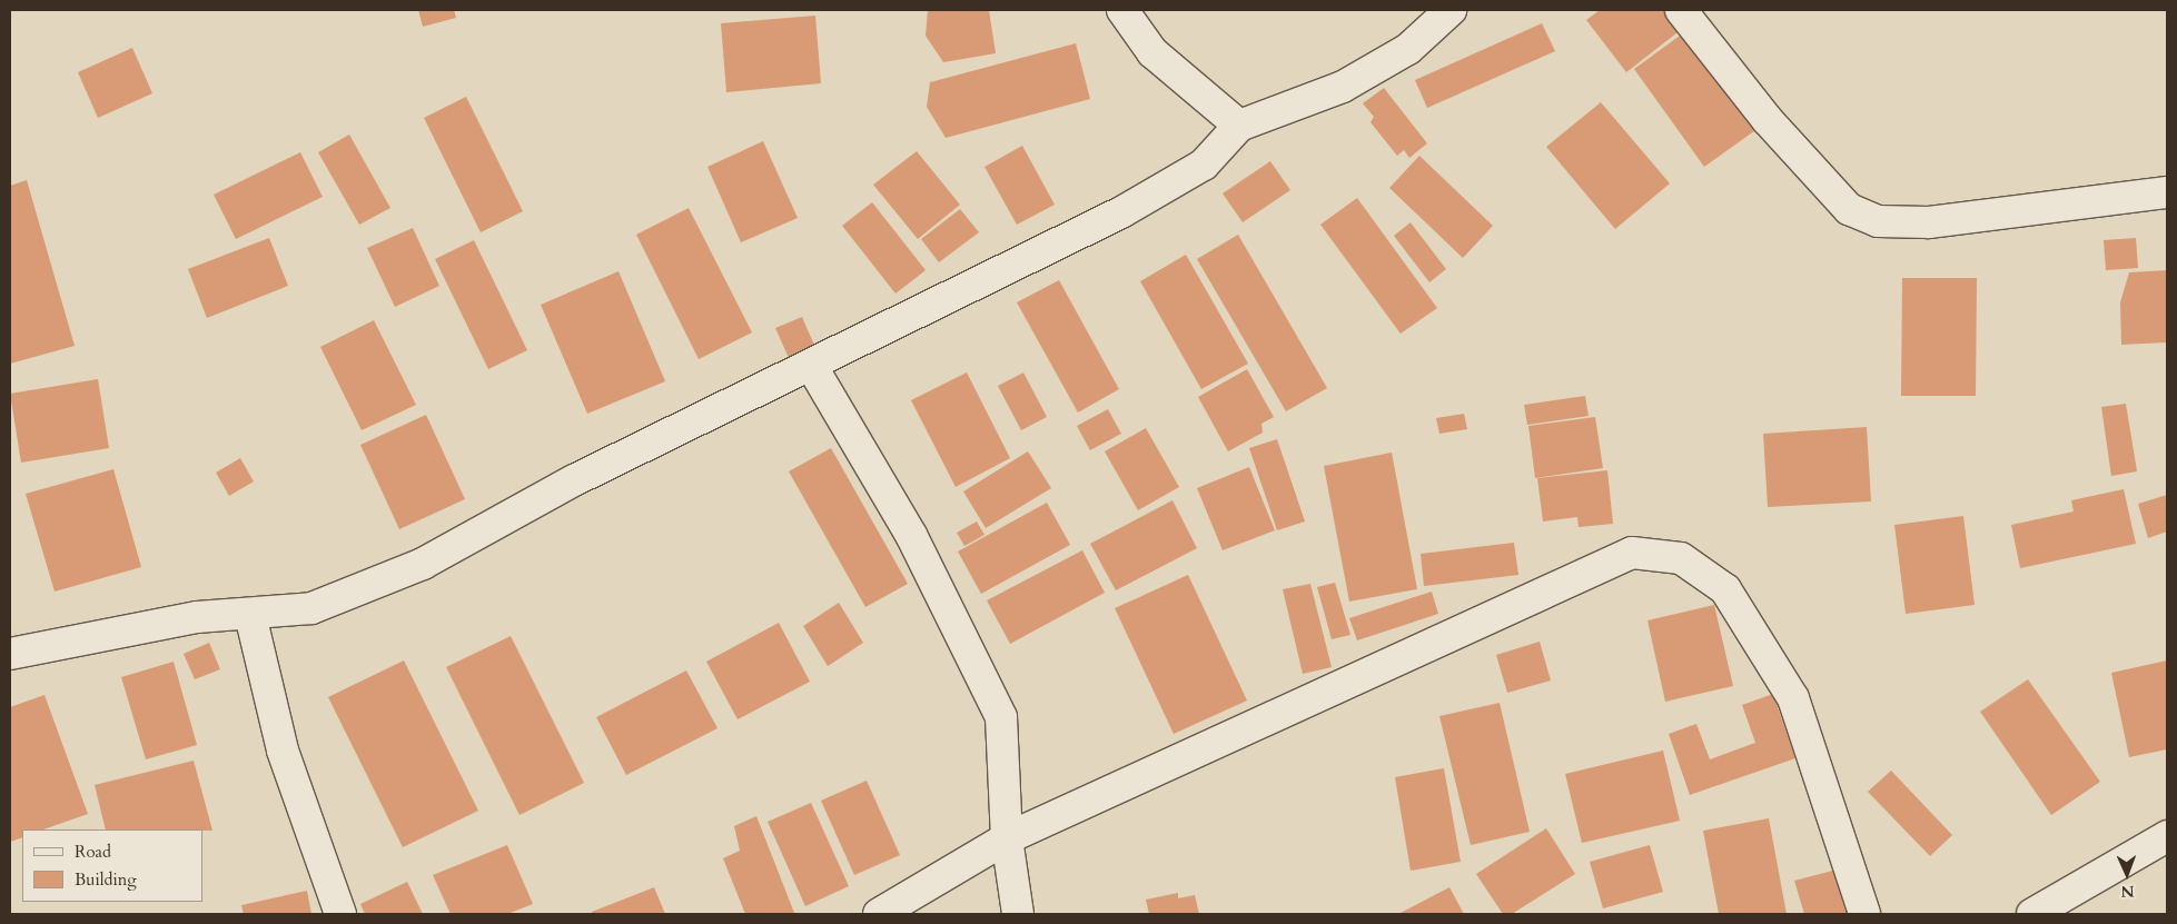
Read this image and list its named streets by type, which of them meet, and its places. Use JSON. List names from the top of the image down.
{
  "legend": ["Road", "Building"],
  "north": "bottom"
}
